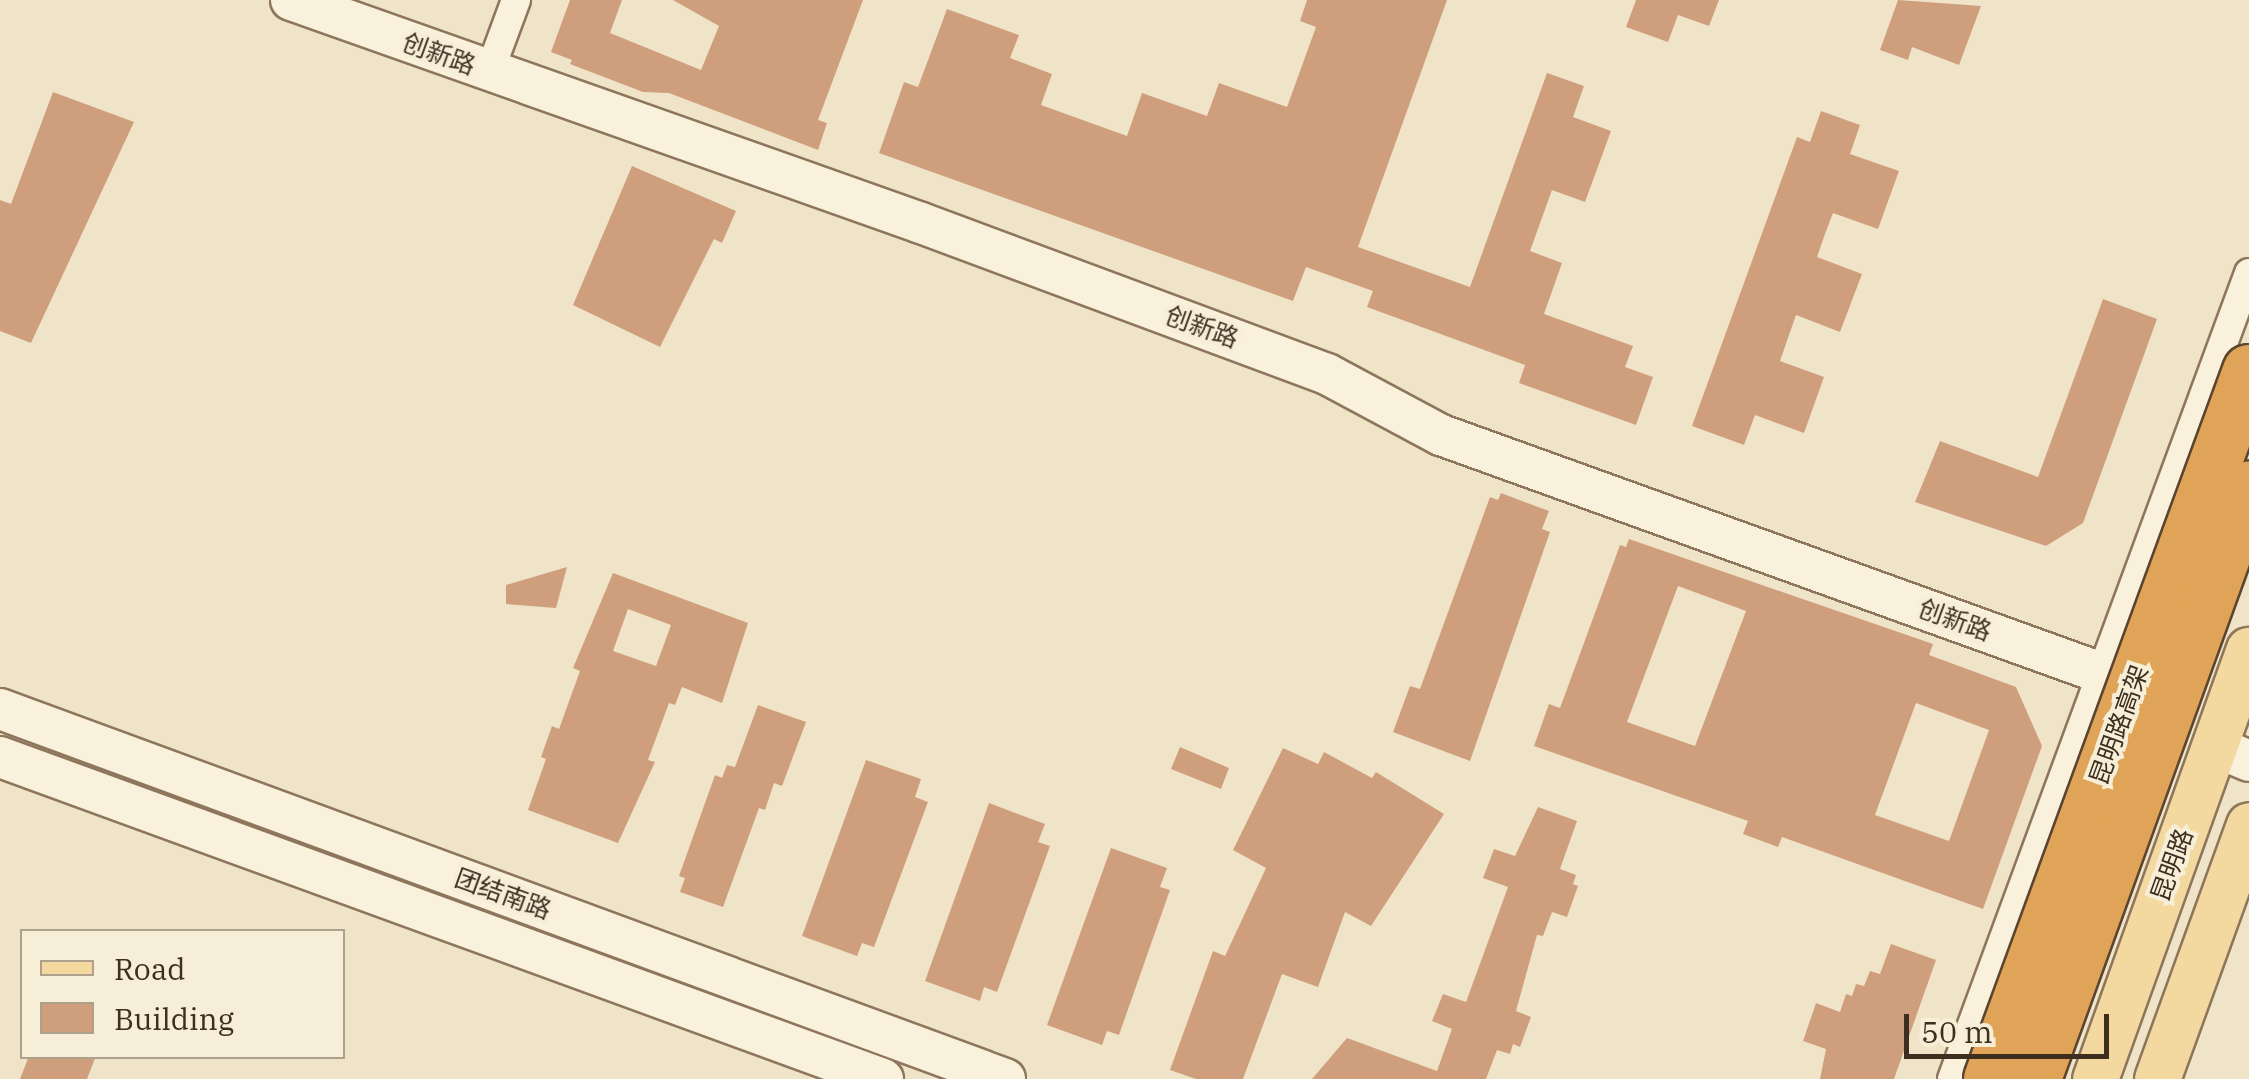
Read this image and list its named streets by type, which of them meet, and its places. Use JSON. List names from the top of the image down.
{
  "streets": {
    "highway": ["昆明路高架"],
    "main road": ["创新路", "昆明路", "团结南路"]
  },
  "legend": ["Road", "Building"],
  "scale_bar": "50 m"
}
